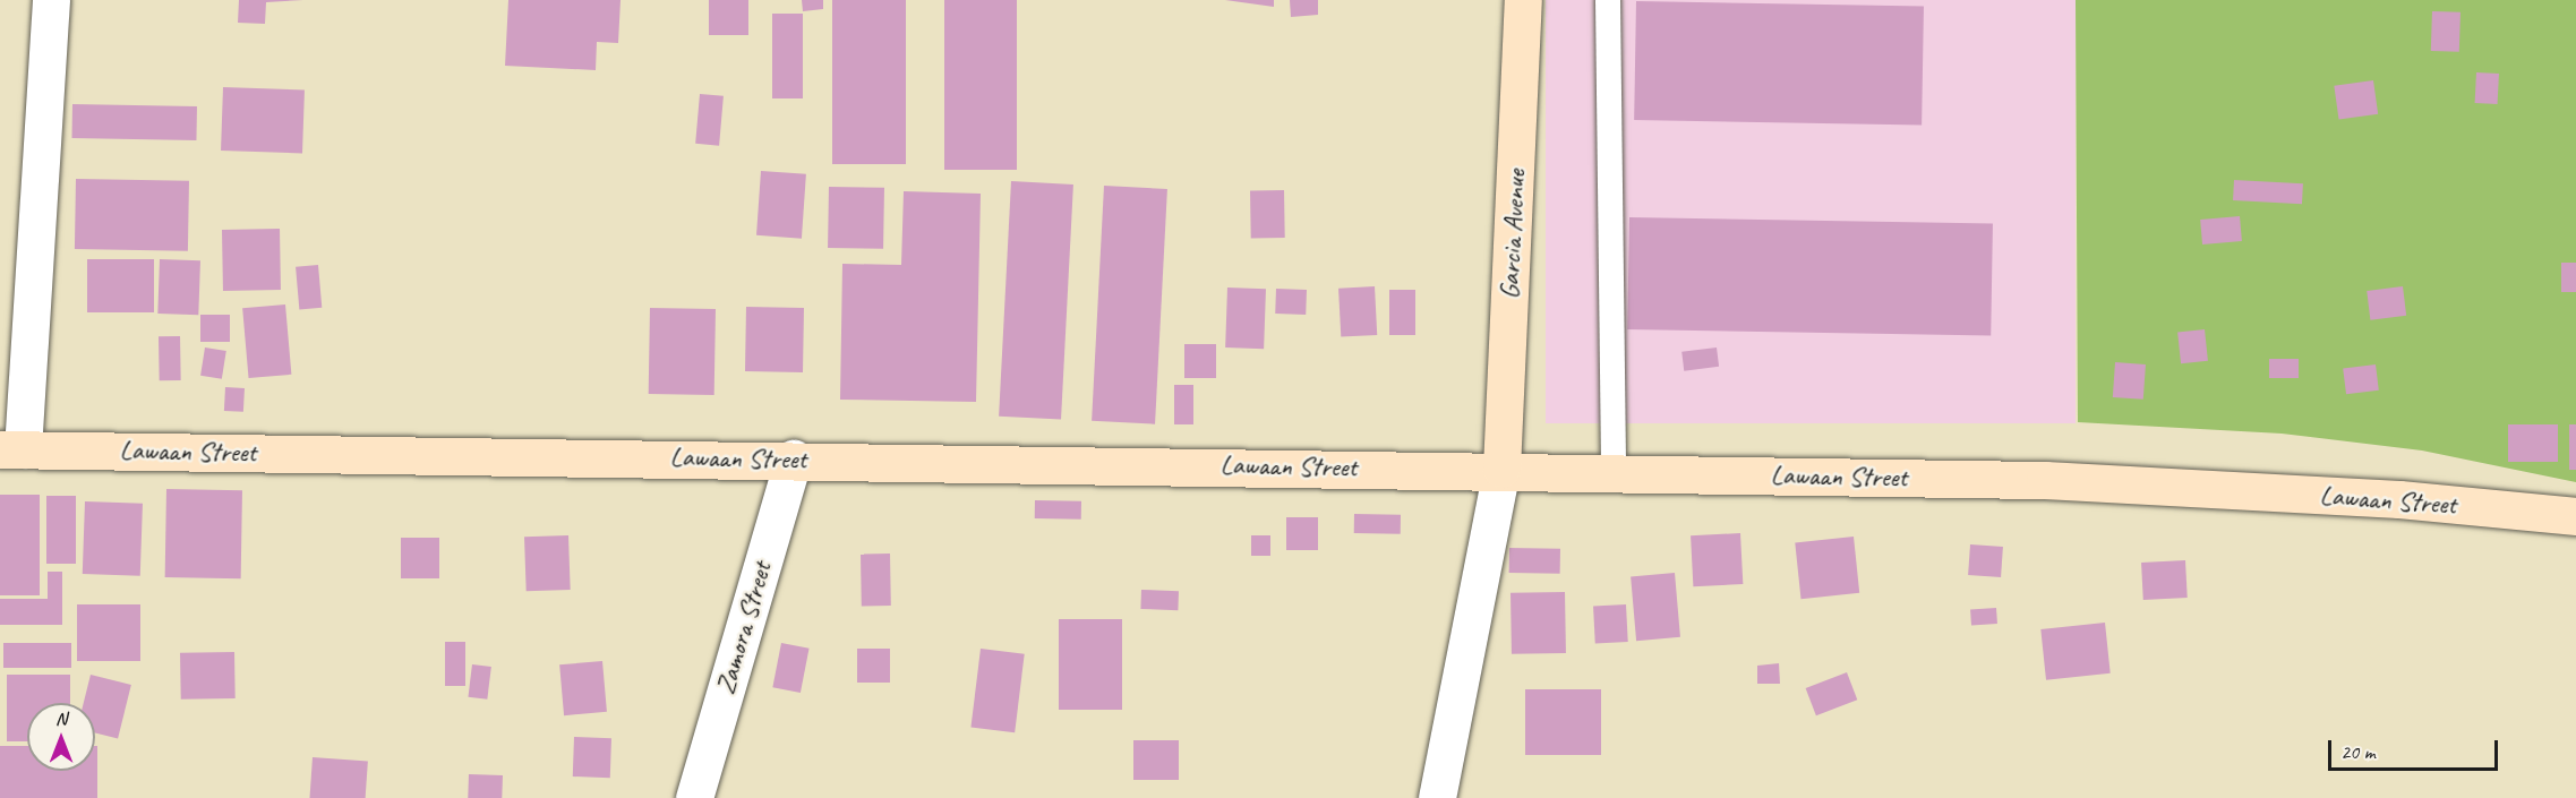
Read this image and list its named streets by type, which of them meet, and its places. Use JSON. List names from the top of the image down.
{
  "streets": {
    "street": ["Garcia Avenue", "Lawaan Street", "Zamora Street"]
  },
  "crossings": [
    ["Garcia Avenue", "Lawaan Street"],
    ["Lawaan Street", "Zamora Street"]
  ],
  "scale_bar": "20 m",
  "north": "top"
}
